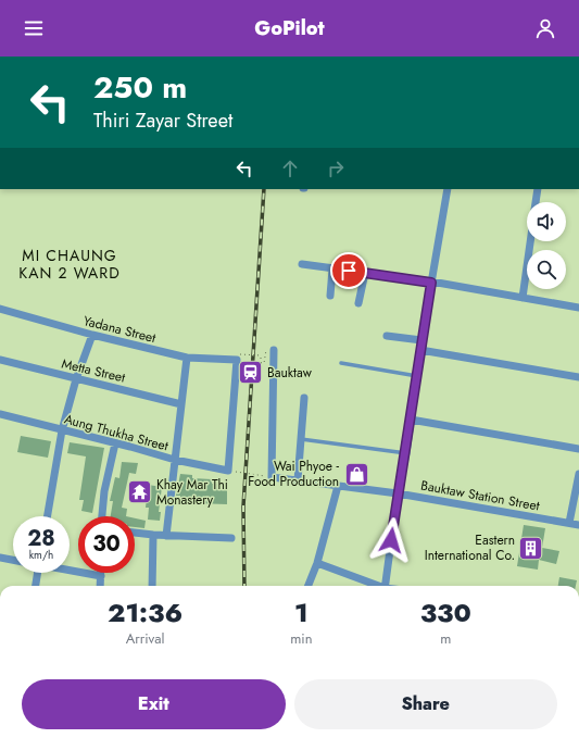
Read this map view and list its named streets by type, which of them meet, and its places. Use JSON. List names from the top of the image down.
{
  "streets": {
    "street": [
      "Yadana Street",
      "Metta Street",
      "Aung Thukha Street",
      "Bauktaw Station Street"
    ]
  },
  "districts": ["MI CHAUNG KAN 2 WARD"],
  "places": {
    "station": ["Bauktaw"],
    "shop": ["Wai Phyoe - Food Production"],
    "temple": ["Khay Mar Thi Monastery"],
    "building": ["Eastern International Co."]
  },
  "page": {
    "header": "GoPilot",
    "turn": ["250 m", "Thiri Zayar Street"],
    "speed": "28 km/h",
    "limit": "30",
    "eta": [
      "21:36",
      "Arrival",
      "1",
      "min",
      "330",
      "m"
    ],
    "buttons": ["Exit", "Share"]
  }
}
